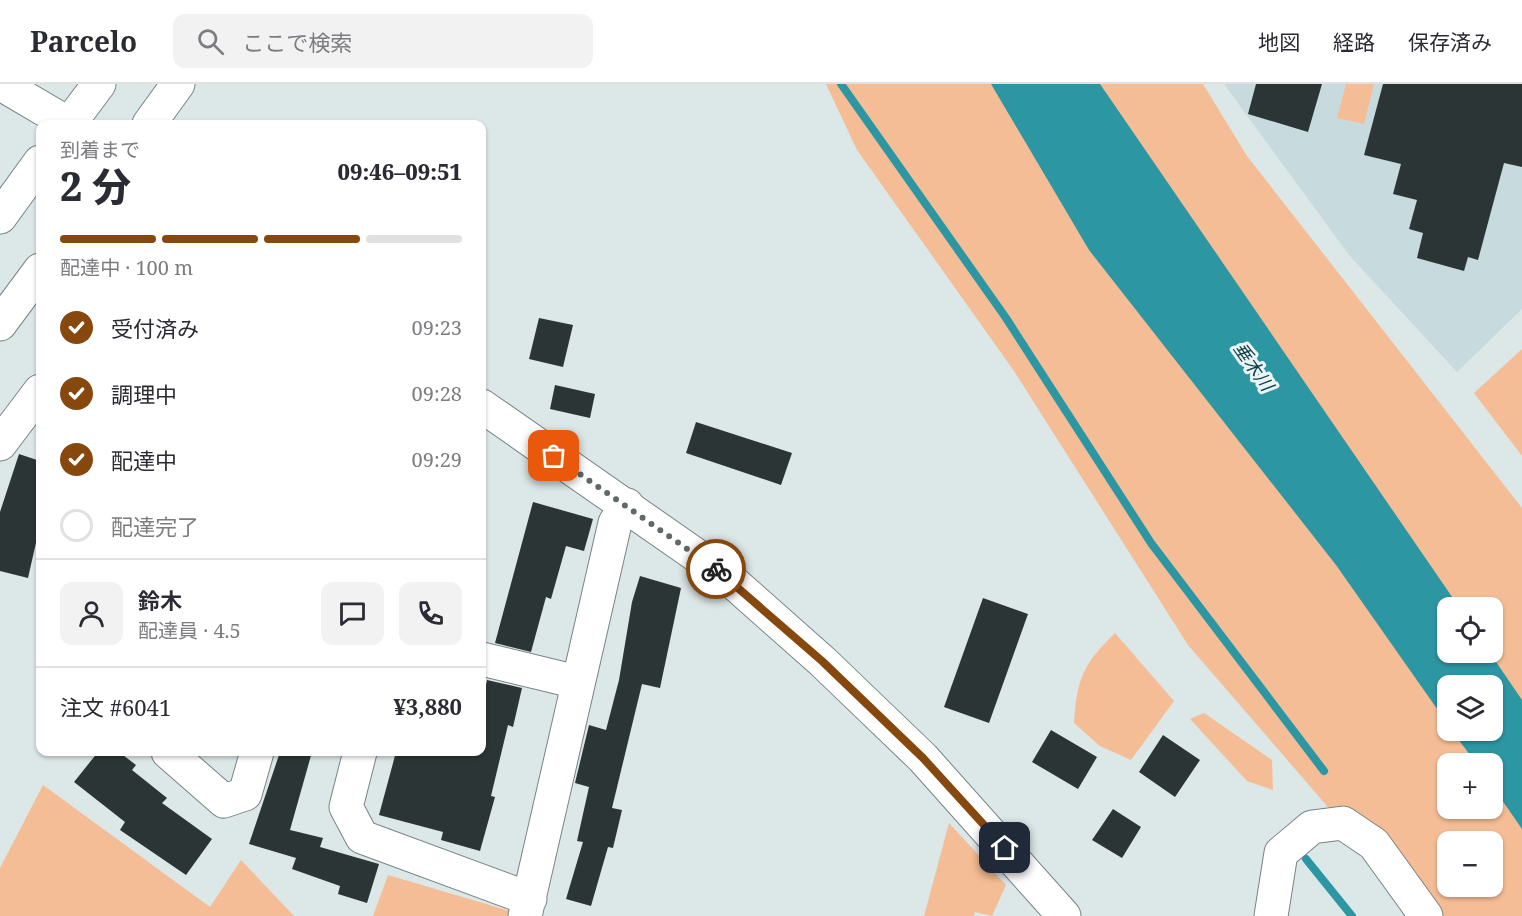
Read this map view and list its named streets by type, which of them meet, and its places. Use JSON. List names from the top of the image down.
{
  "water": ["垂木川"],
  "page": {
    "header": "Parcelo",
    "search": "ここで検索",
    "nav": ["地図", "経路", "保存済み"],
    "heading": ["2 分", "到着まで", "09:46–09:51"],
    "panel": [
      "鈴木",
      "配達員 · 4.5",
      "注文 #6041",
      "¥3,880"
    ],
    "bar": "配達中 · 100 m",
    "list": [
      ["受付済み", "09:23"],
      ["調理中", "09:28"],
      ["配達中", "09:29"],
      "配達完了"
    ],
    "map_buttons": ["+", "−"]
  }
}
